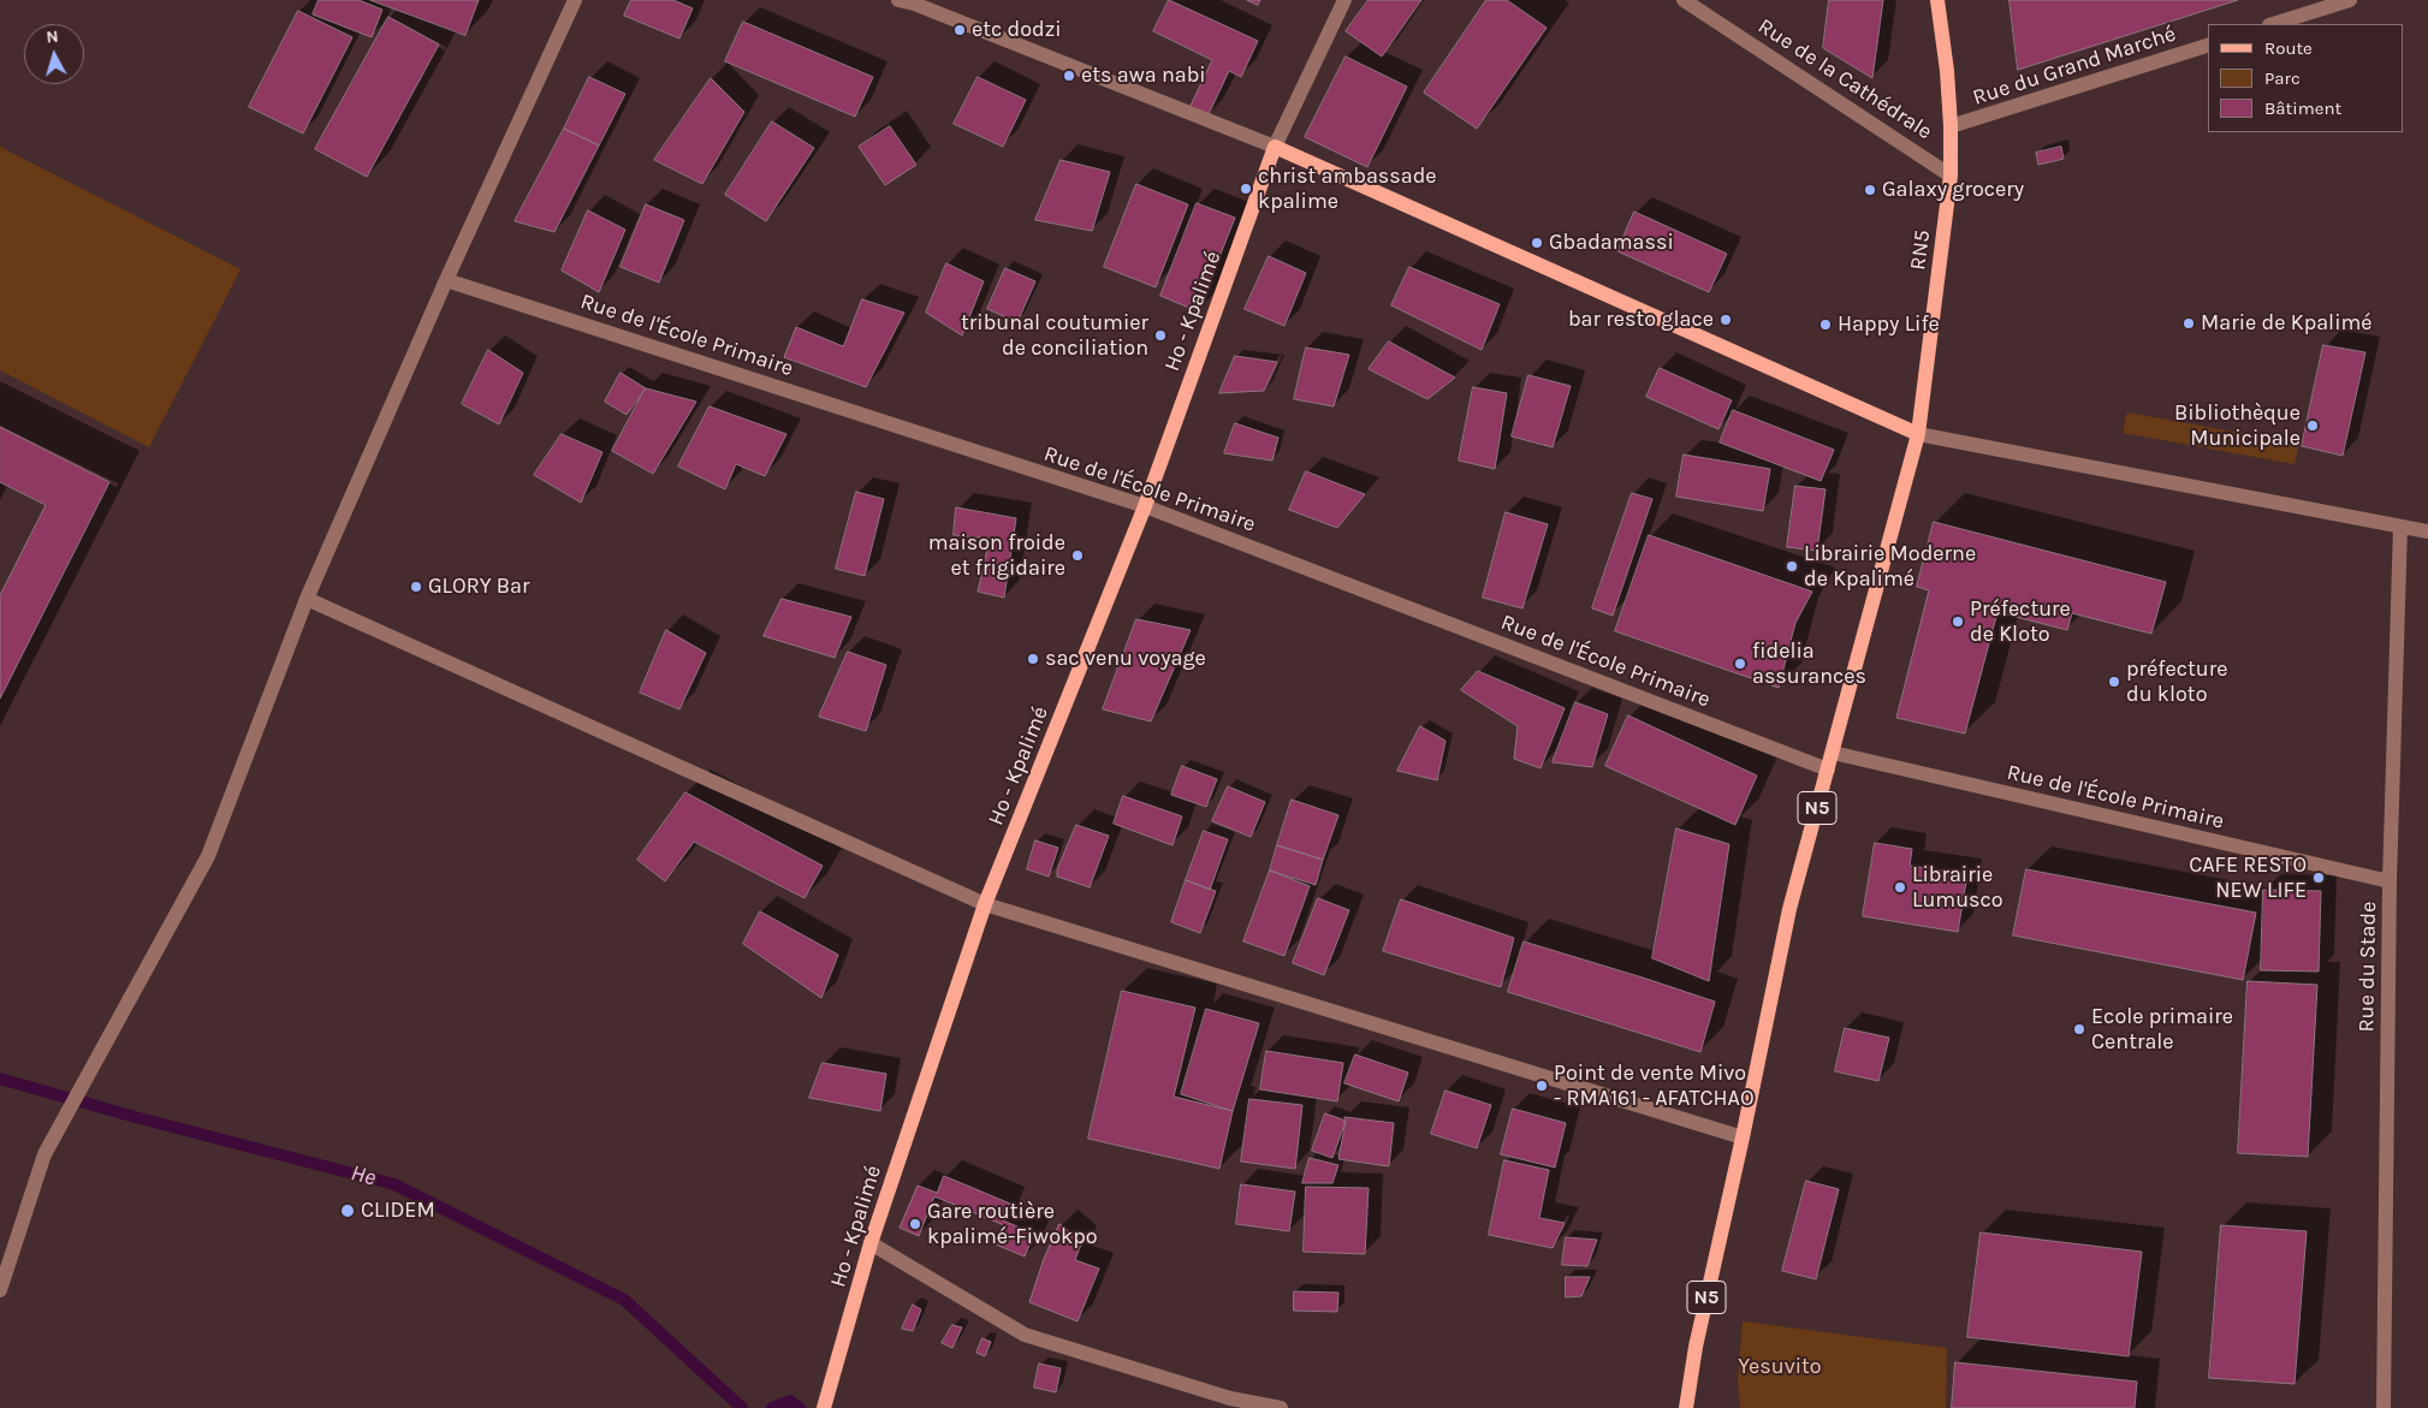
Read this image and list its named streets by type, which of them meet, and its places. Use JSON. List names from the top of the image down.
{
  "streets": {
    "main road": ["RN5", "Ho - Kpalimé", "N5"],
    "street": [
      "Rue du Grand Marché",
      "Rue de la Cathédrale",
      "Rue de l'École Primaire",
      "Rue du Stade"
    ]
  },
  "crossings": [
    ["Rue du Grand Marché", "RN5"],
    ["Rue de la Cathédrale", "RN5"],
    ["RN5", "N5"],
    ["Ho - Kpalimé", "Rue de l'École Primaire"],
    ["Rue de l'École Primaire", "N5"],
    ["Rue de l'École Primaire", "Rue du Stade"]
  ],
  "water": ["He"],
  "parks": ["Yesuvito"],
  "places": [
    "etc dodzi",
    "ets awa nabi",
    "christ ambassade kpalime",
    "Galaxy grocery",
    "Gbadamassi",
    "bar resto glace",
    "Marie de Kpalimé",
    "Happy Life",
    "tribunal coutumier de conciliation",
    "Bibliothèque Municipale",
    "maison froide et frigidaire",
    "Librairie Moderne de Kpalimé",
    "GLORY Bar",
    "Préfecture de Kloto",
    "sac venu voyage",
    "fidelia assurances",
    "préfecture du kloto",
    "CAFE RESTO NEW LIFE",
    "Librairie Lumusco",
    "Ecole primaire Centrale",
    "Point de vente Mivo - RMA161 - AFATCHAO",
    "CLIDEM",
    "Gare routière kpalimé-Fiwokpo"
  ],
  "legend": ["Route", "Parc", "Bâtiment"],
  "north": "top"
}
